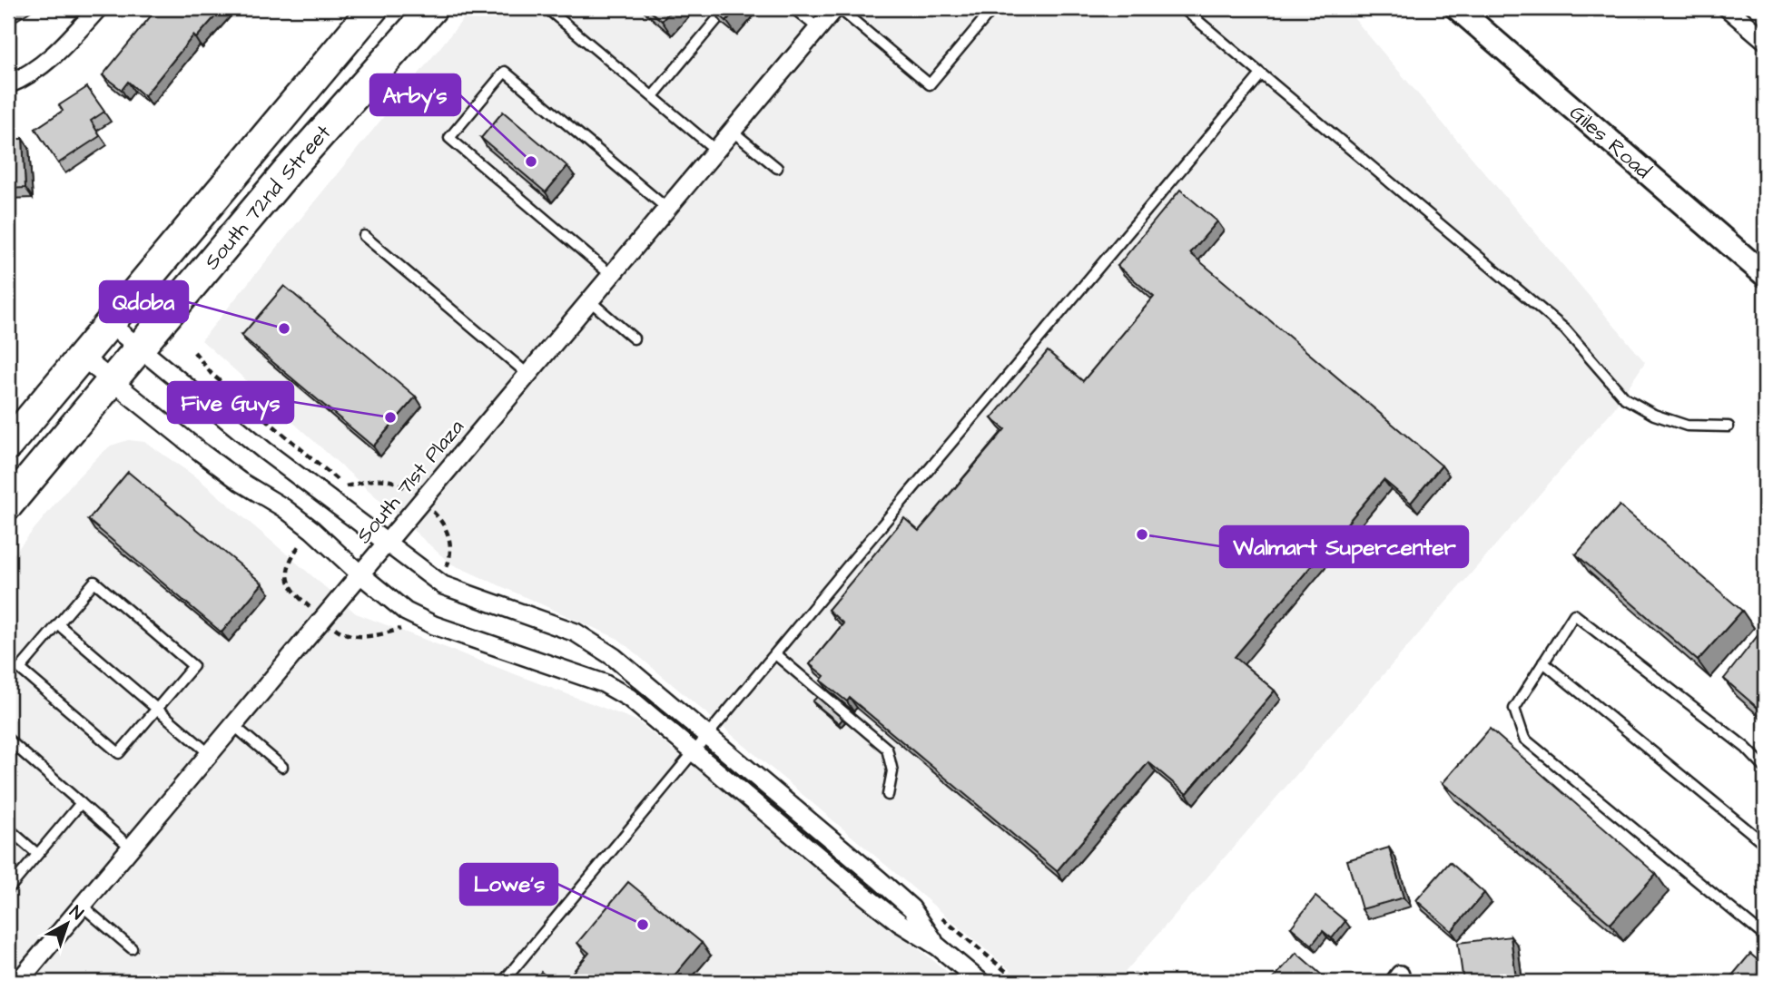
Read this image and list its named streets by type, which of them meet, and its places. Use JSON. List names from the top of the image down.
{
  "streets": {
    "main road": ["South 72nd Street"],
    "street": ["Giles Road", "South 71st Plaza"]
  },
  "places": [
    "Arby's",
    "Qdoba",
    "Five Guys",
    "Walmart Supercenter",
    "Lowe's"
  ],
  "north": "top right"
}
